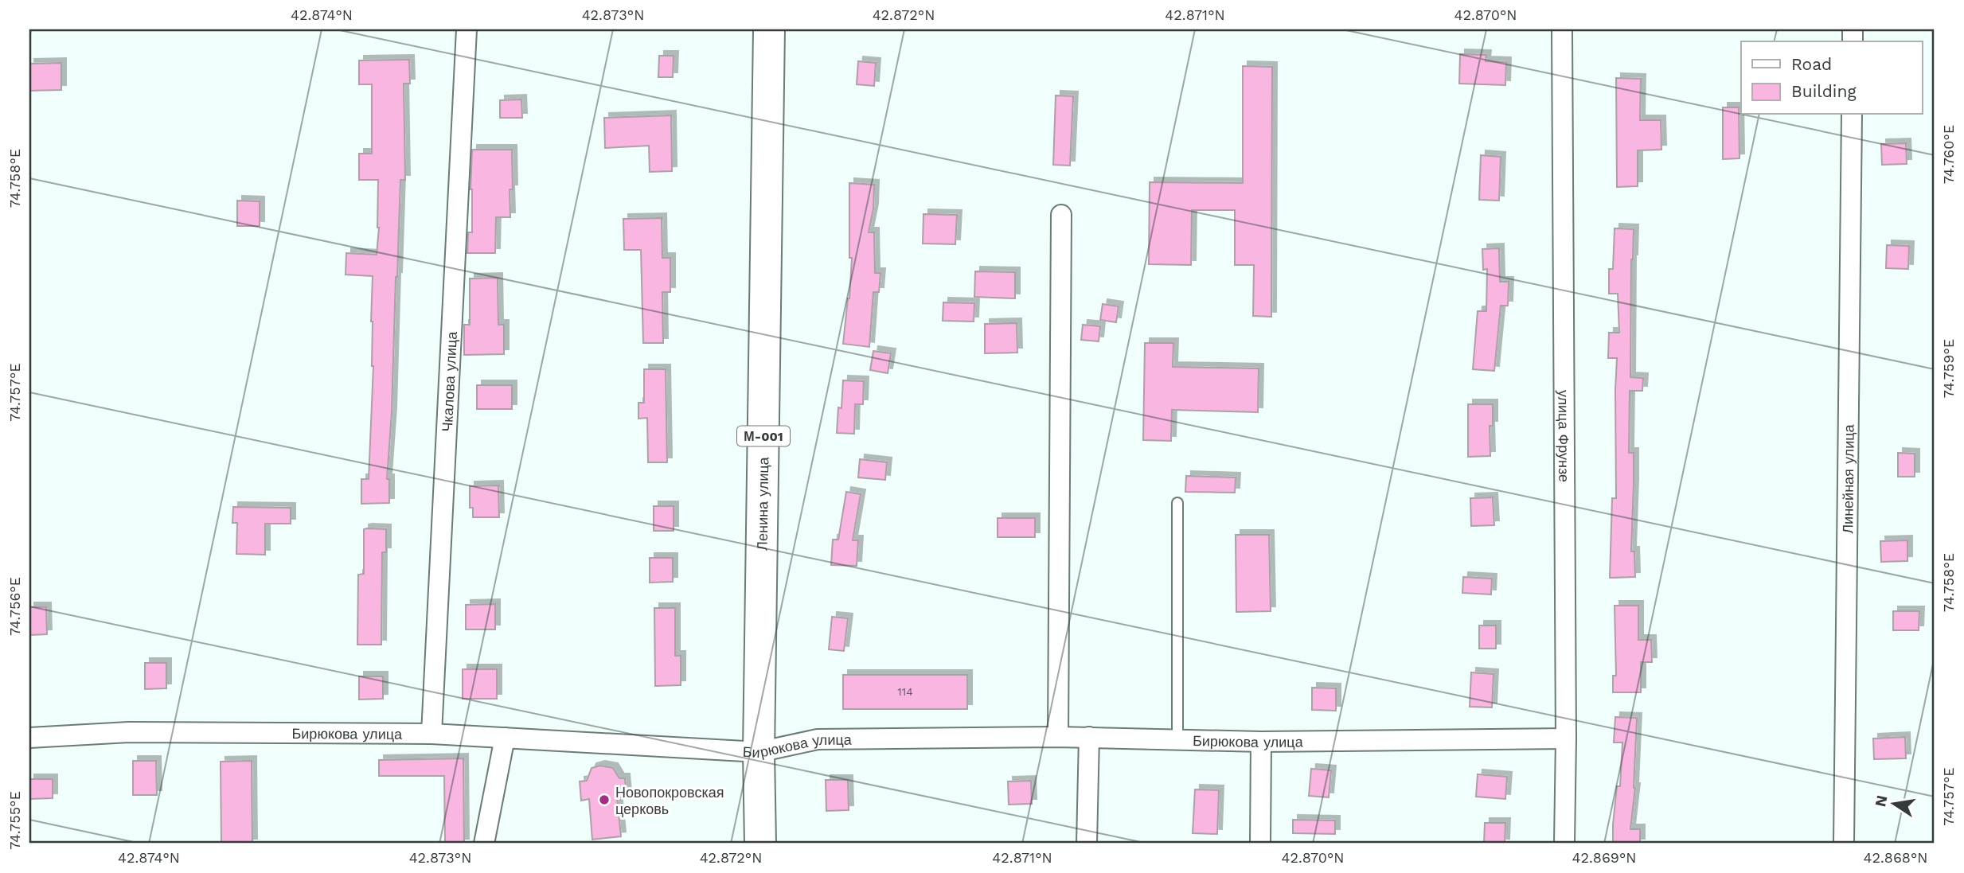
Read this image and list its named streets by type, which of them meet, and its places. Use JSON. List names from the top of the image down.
{
  "streets": {
    "main road": ["М-001", "Ленина улица"],
    "street": [
      "Чкалова улица",
      "улица Фрунзе",
      "Линейная улица",
      "Бирюкова улица"
    ]
  },
  "crossings": [
    ["Чкалова улица", "Бирюкова улица"],
    ["улица Фрунзе", "Бирюкова улица"],
    ["Ленина улица", "Бирюкова улица"]
  ],
  "places": ["Новопокровская церковь"],
  "house_numbers": ["114"],
  "legend": ["Road", "Building"],
  "north": "left",
  "coordinates": [
    "42.874°N",
    "42.873°N",
    "42.872°N",
    "42.871°N",
    "42.870°N",
    "74.760°E",
    "74.758°E",
    "74.759°E",
    "74.757°E",
    "74.756°E",
    "74.755°E",
    "42.869°N",
    "42.868°N"
  ]
}
